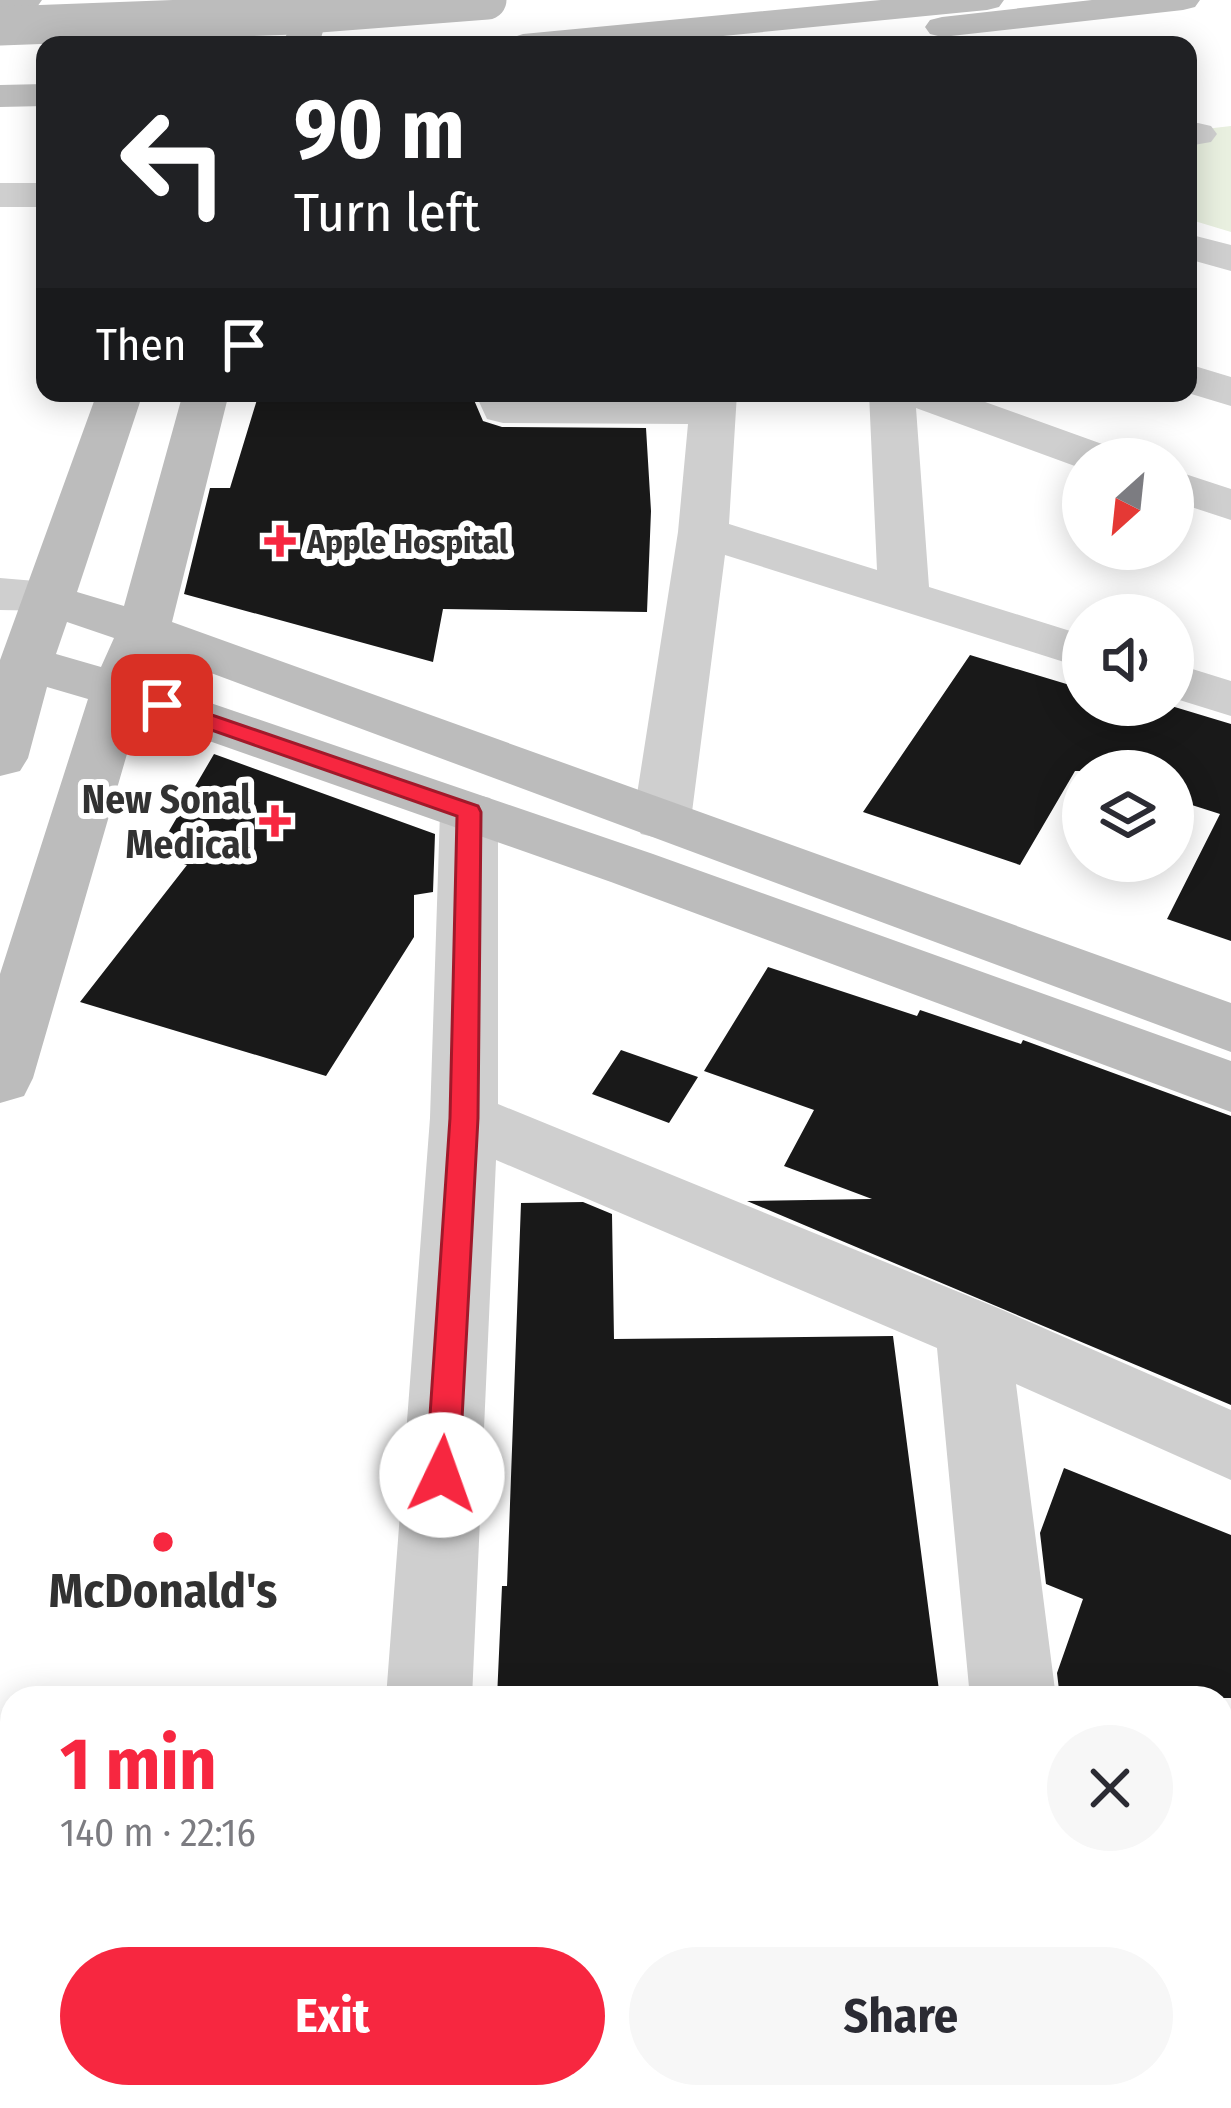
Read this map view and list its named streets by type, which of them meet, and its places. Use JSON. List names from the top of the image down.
{
  "places": {
    "health": ["Apple Hospital", "New Sonal Medical"],
    "other": ["McDonald's"]
  },
  "north": "bottom left",
  "page": {
    "turn": ["90 m", "Turn left"],
    "then": "Then",
    "heading": ["1 min", "140 m · 22:16"],
    "buttons": ["Exit", "Share"]
  }
}
